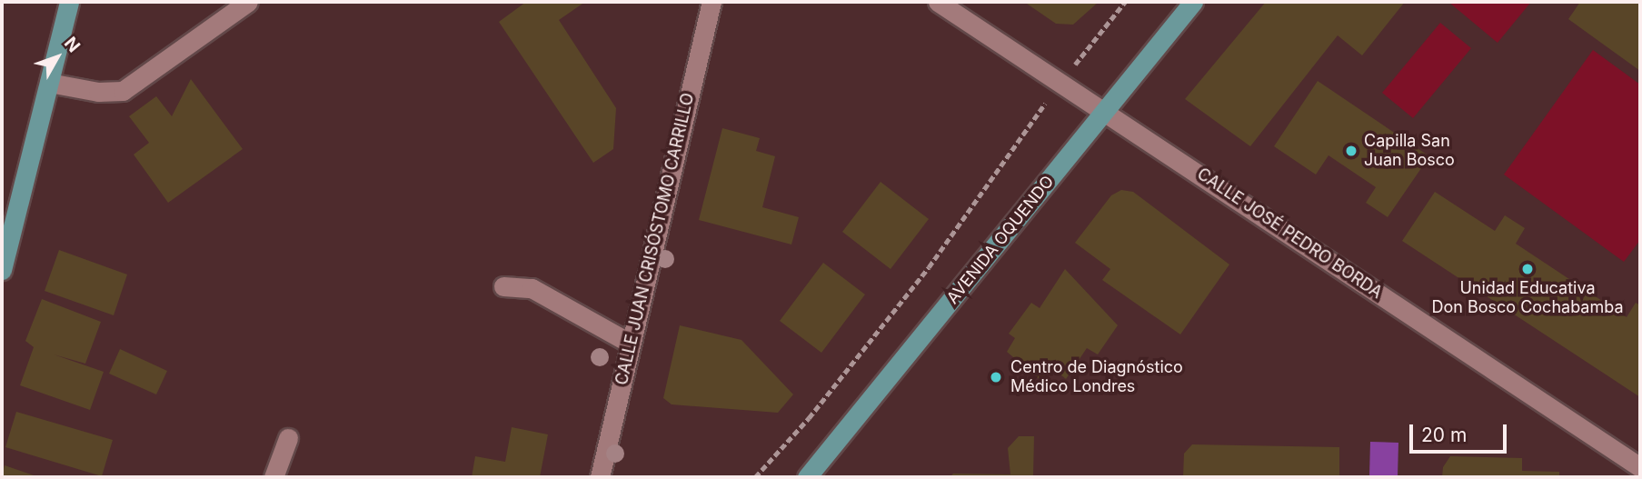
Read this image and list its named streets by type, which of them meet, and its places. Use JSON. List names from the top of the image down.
{
  "streets": {
    "main road": ["AVENIDA OQUENDO"],
    "street": ["CALLE JOSÉ PEDRO BORDA", "CALLE JUAN CRISÓSTOMO CARRILLO"]
  },
  "crossings": [
    ["CALLE JOSÉ PEDRO BORDA", "AVENIDA OQUENDO"]
  ],
  "places": ["Capilla San Juan Bosco", "Unidad Educativa Don Bosco Cochabamba", "Centro de Diagnóstico Médico Londres"],
  "scale_bar": "20 m",
  "north": "top right"
}
